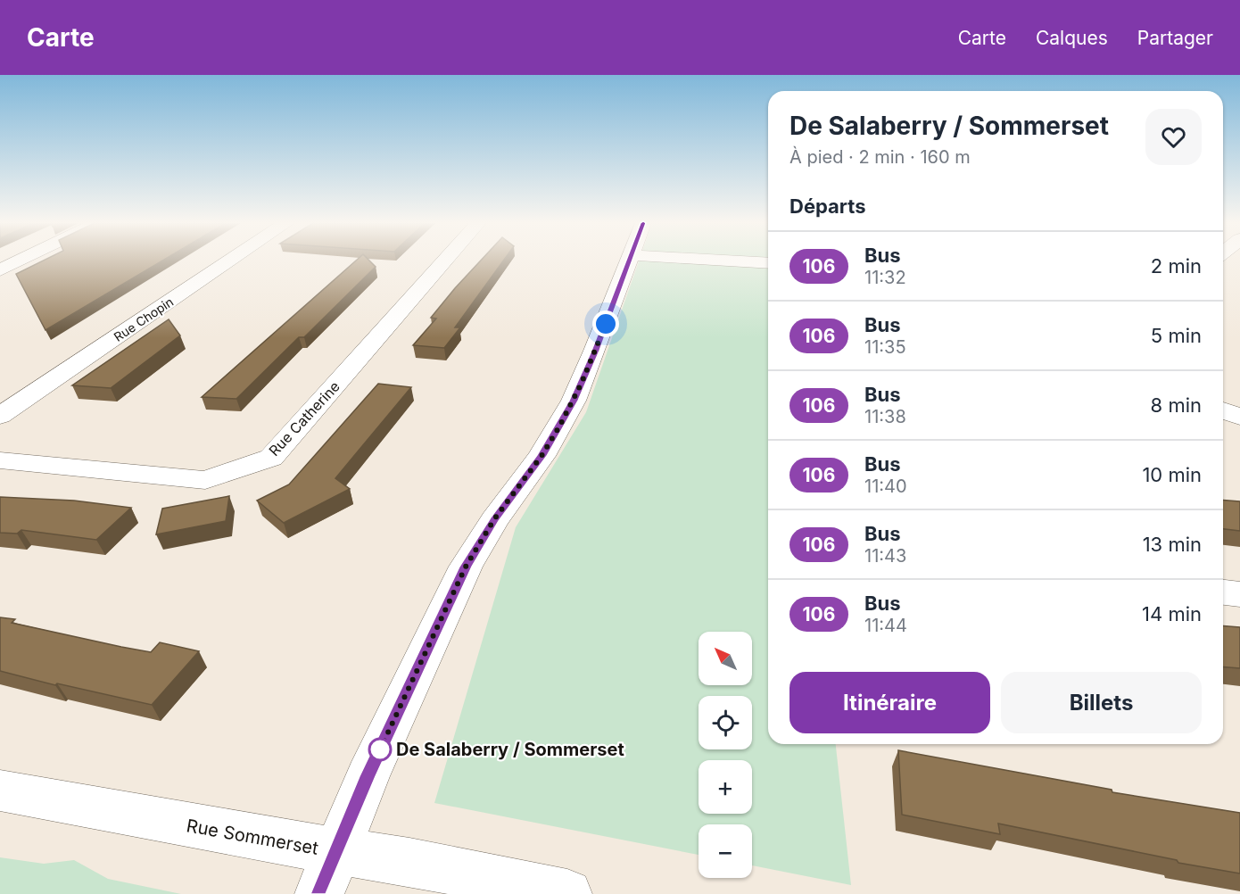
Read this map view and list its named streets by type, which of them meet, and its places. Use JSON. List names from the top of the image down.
{
  "streets": {
    "street": ["Rue Chopin", "Rue Catherine", "Rue Sommerset"]
  },
  "places": ["De Salaberry / Sommerset"],
  "lines": ["bus line 106"],
  "north": "top left",
  "page": {
    "header": "Carte",
    "nav": ["Carte", "Calques", "Partager"],
    "heading": [
      ["De Salaberry / Sommerset", "À pied · 2 min · 160 m"],
      "Départs"
    ],
    "list": [
      {
        "mark": "106",
        "name": "Bus",
        "note": "11:32",
        "value": "2 min"
      },
      {
        "mark": "106",
        "name": "Bus",
        "note": "11:35",
        "value": "5 min"
      },
      {
        "mark": "106",
        "name": "Bus",
        "note": "11:38",
        "value": "8 min"
      },
      {
        "mark": "106",
        "name": "Bus",
        "note": "11:40",
        "value": "10 min"
      },
      {
        "mark": "106",
        "name": "Bus",
        "note": "11:43",
        "value": "13 min"
      },
      {
        "mark": "106",
        "name": "Bus",
        "note": "11:44",
        "value": "14 min"
      }
    ],
    "map_buttons": ["+", "−"],
    "buttons": ["Itinéraire", "Billets"]
  }
}
